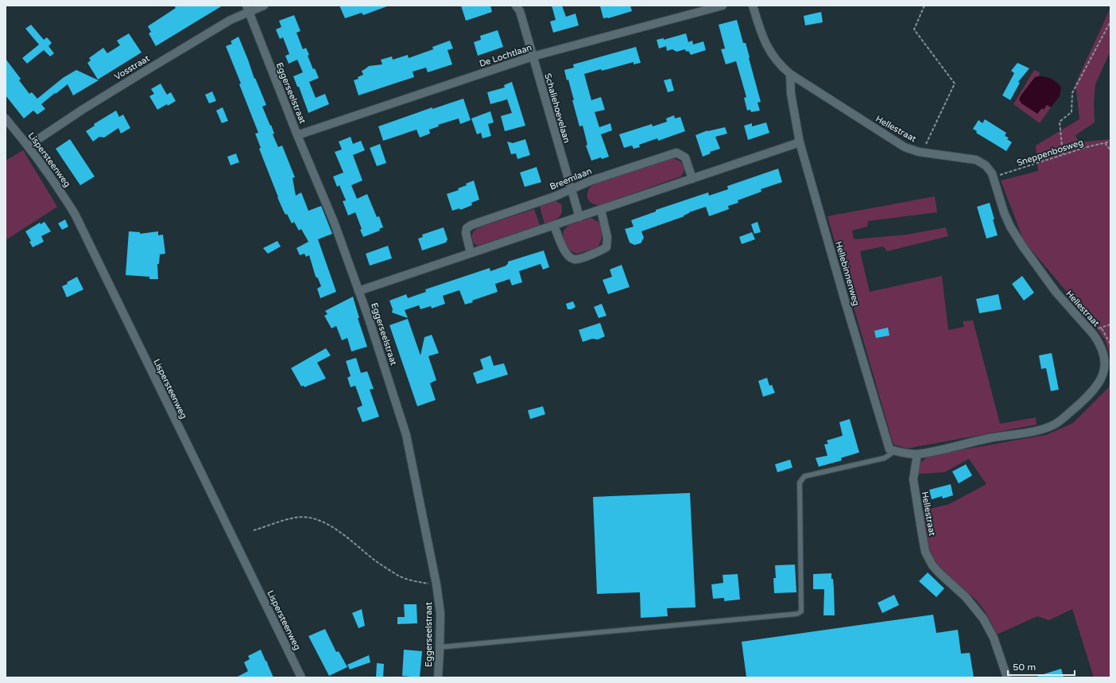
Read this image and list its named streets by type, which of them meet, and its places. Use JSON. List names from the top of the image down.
{
  "streets": {
    "street": [
      "De Lochtlaan",
      "Vosstraat",
      "Eggerseelstraat",
      "Schaliehoevelaan",
      "Hellestraat",
      "Lispersteenweg",
      "Breemlaan",
      "Hellebinnenweg"
    ],
    "path": ["Sneppenbosweg"]
  },
  "crossings": [
    ["De Lochtlaan", "Eggerseelstraat"],
    ["De Lochtlaan", "Schaliehoevelaan"],
    ["Vosstraat", "Eggerseelstraat"],
    ["Vosstraat", "Lispersteenweg"],
    ["Schaliehoevelaan", "Breemlaan"],
    ["Hellestraat", "Sneppenbosweg"],
    ["Hellestraat", "Hellebinnenweg"]
  ],
  "scale_bar": "50 m"
}
